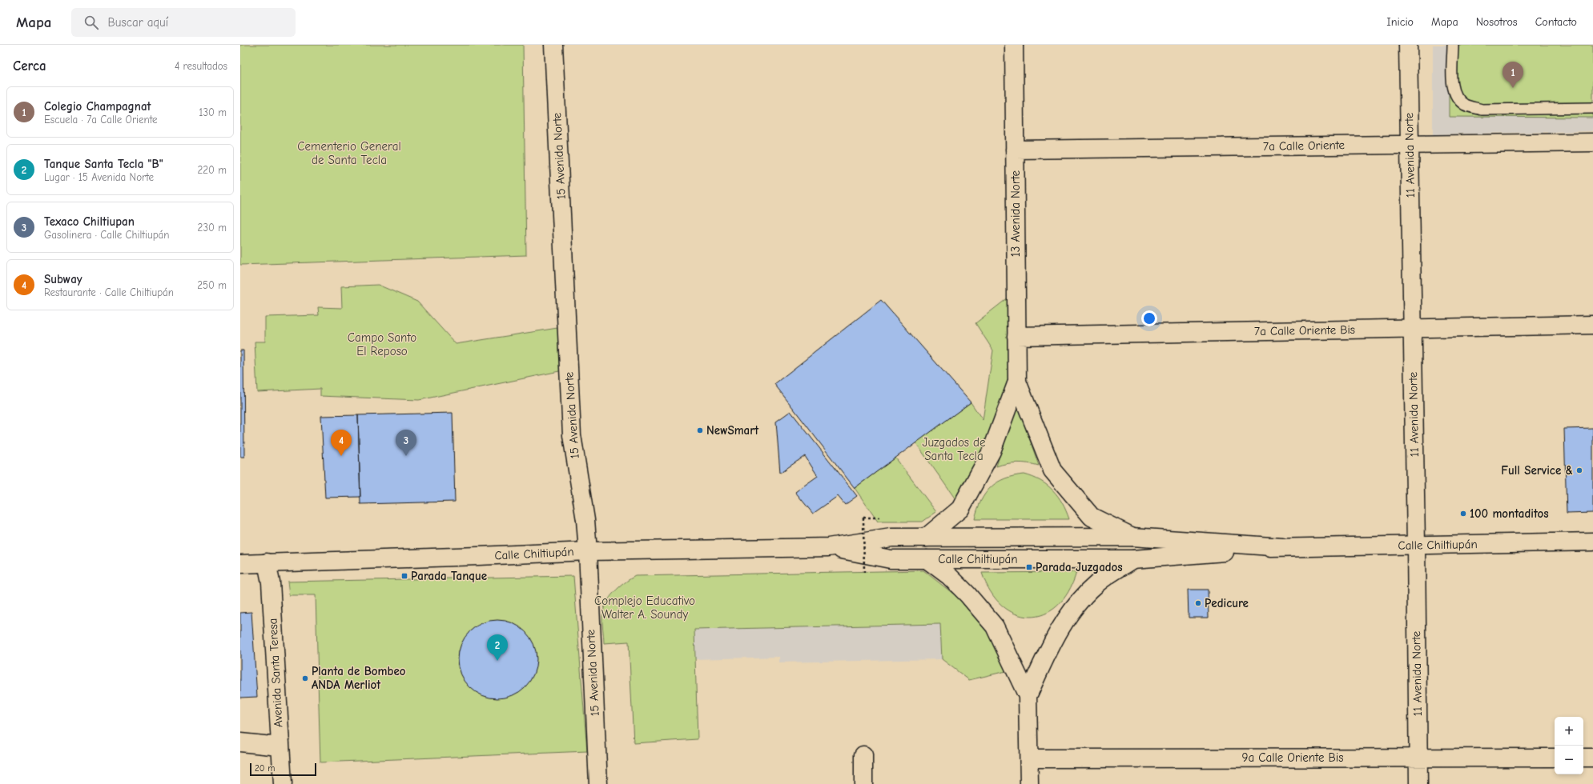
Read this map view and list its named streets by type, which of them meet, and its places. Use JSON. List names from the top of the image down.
{
  "streets": {
    "street": [
      "7a Calle Oriente",
      "11 Avenida Norte",
      "15 Avenida Norte",
      "13 Avenida Norte",
      "7a Calle Oriente Bis",
      "Calle Chiltiupán",
      "Avenida Santa Teresa",
      "9a Calle Oriente Bis"
    ]
  },
  "crossings": [
    ["7a Calle Oriente", "11 Avenida Norte"],
    ["7a Calle Oriente", "13 Avenida Norte"],
    ["11 Avenida Norte", "7a Calle Oriente Bis"],
    ["11 Avenida Norte", "Calle Chiltiupán"],
    ["11 Avenida Norte", "9a Calle Oriente Bis"],
    ["15 Avenida Norte", "Calle Chiltiupán"],
    ["13 Avenida Norte", "7a Calle Oriente Bis"],
    ["13 Avenida Norte", "Calle Chiltiupán"],
    ["Calle Chiltiupán", "Avenida Santa Teresa"]
  ],
  "parks": [
    "Cementerio General de Santa Tecla",
    "Campo Santo El Reposo",
    "Juzgados de Santa Tecla",
    "Complejo Educativo Walter A. Soundy"
  ],
  "places": {
    "other": [
      "NewSmart",
      "Full Service &",
      "100 montaditos",
      "Pedicure",
      "Planta de Bombeo ANDA Merliot"
    ],
    "transit": ["Parada Juzgados", "Parada Tanque"]
  },
  "scale_bar": "20 m",
  "page": {
    "header": "Mapa",
    "search": "Buscar aquí",
    "nav": [
      "Inicio",
      "Mapa",
      "Nosotros",
      "Contacto"
    ],
    "heading": ["Cerca", "4 resultados"],
    "pins": [
      "1",
      "3",
      "4",
      "2"
    ],
    "list": [
      {
        "mark": "1",
        "name": "Colegio Champagnat",
        "note": "Escuela · 7a Calle Oriente",
        "value": "130 m"
      },
      {
        "mark": "2",
        "name": "Tanque Santa Tecla \"B\"",
        "note": "Lugar · 15 Avenida Norte",
        "value": "220 m"
      },
      {
        "mark": "3",
        "name": "Texaco Chiltiupan",
        "note": "Gasolinera · Calle Chiltiupán",
        "value": "230 m"
      },
      {
        "mark": "4",
        "name": "Subway",
        "note": "Restaurante · Calle Chiltiupán",
        "value": "250 m"
      }
    ],
    "map_buttons": ["+", "−"],
    "scale": "20 m"
  }
}
